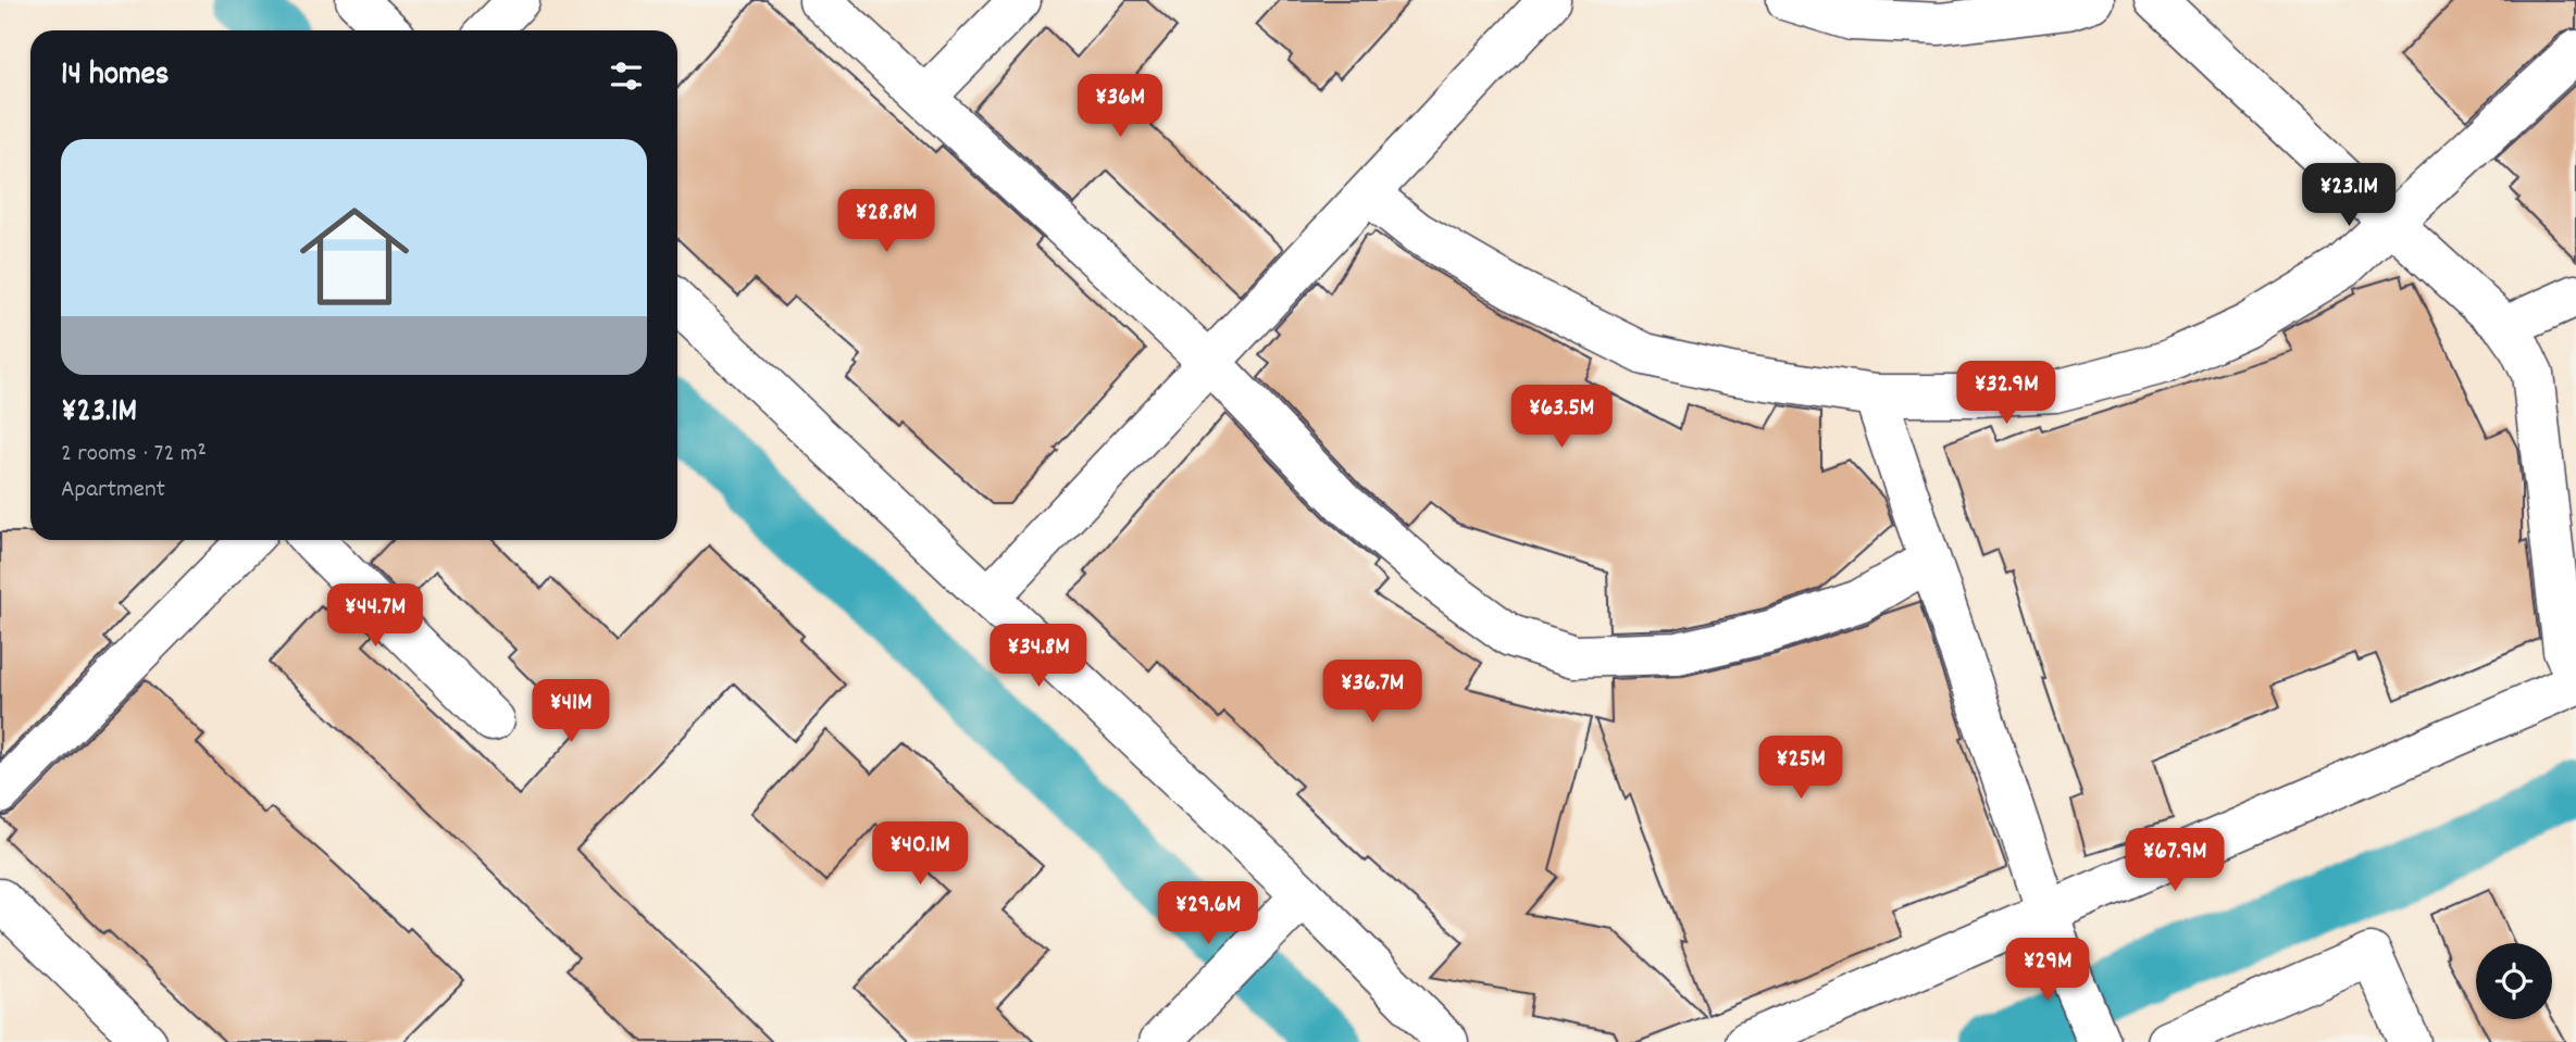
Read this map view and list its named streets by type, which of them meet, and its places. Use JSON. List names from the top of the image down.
{
  "page": {
    "heading": "14 homes",
    "price": [
      "¥36M",
      "¥23.1M",
      "¥28.8M",
      "¥32.9M",
      "¥63.5M",
      "¥44.7M",
      "¥34.8M",
      "¥36.7M",
      "¥41M",
      "¥25M",
      "¥40.1M",
      "¥67.9M",
      "¥29.6M",
      "¥29M"
    ],
    "list": [
      {
        "name": "¥23.1M",
        "note": "2 rooms · 72 m² · Apartment"
      }
    ]
  }
}
